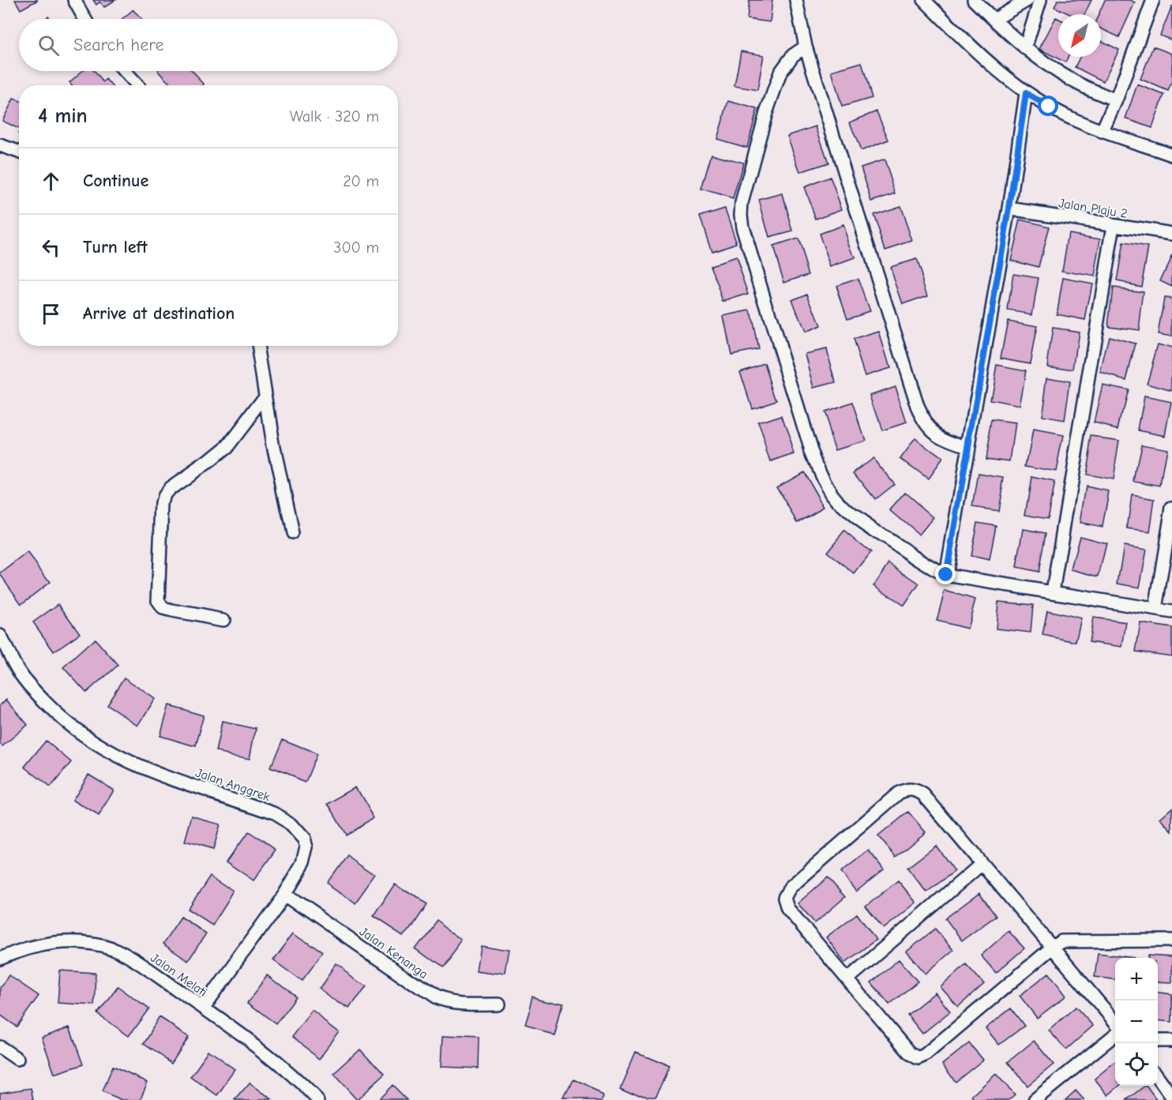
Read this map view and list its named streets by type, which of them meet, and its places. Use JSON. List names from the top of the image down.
{
  "streets": {
    "street": [
      "Jalan Plaju 2",
      "Jalan Anggrek",
      "Jalan Kenanga",
      "Jalan Melati"
    ]
  },
  "crossings": [
    ["Jalan Anggrek", "Jalan Kenanga"],
    ["Jalan Anggrek", "Jalan Melati"]
  ],
  "north": "bottom left",
  "page": {
    "search": "Search here",
    "heading": ["4 min", "Walk · 320 m"],
    "list": [
      ["Continue", "20 m"],
      ["Turn left", "300 m"],
      "Arrive at destination"
    ],
    "map_buttons": ["+", "−"]
  }
}
